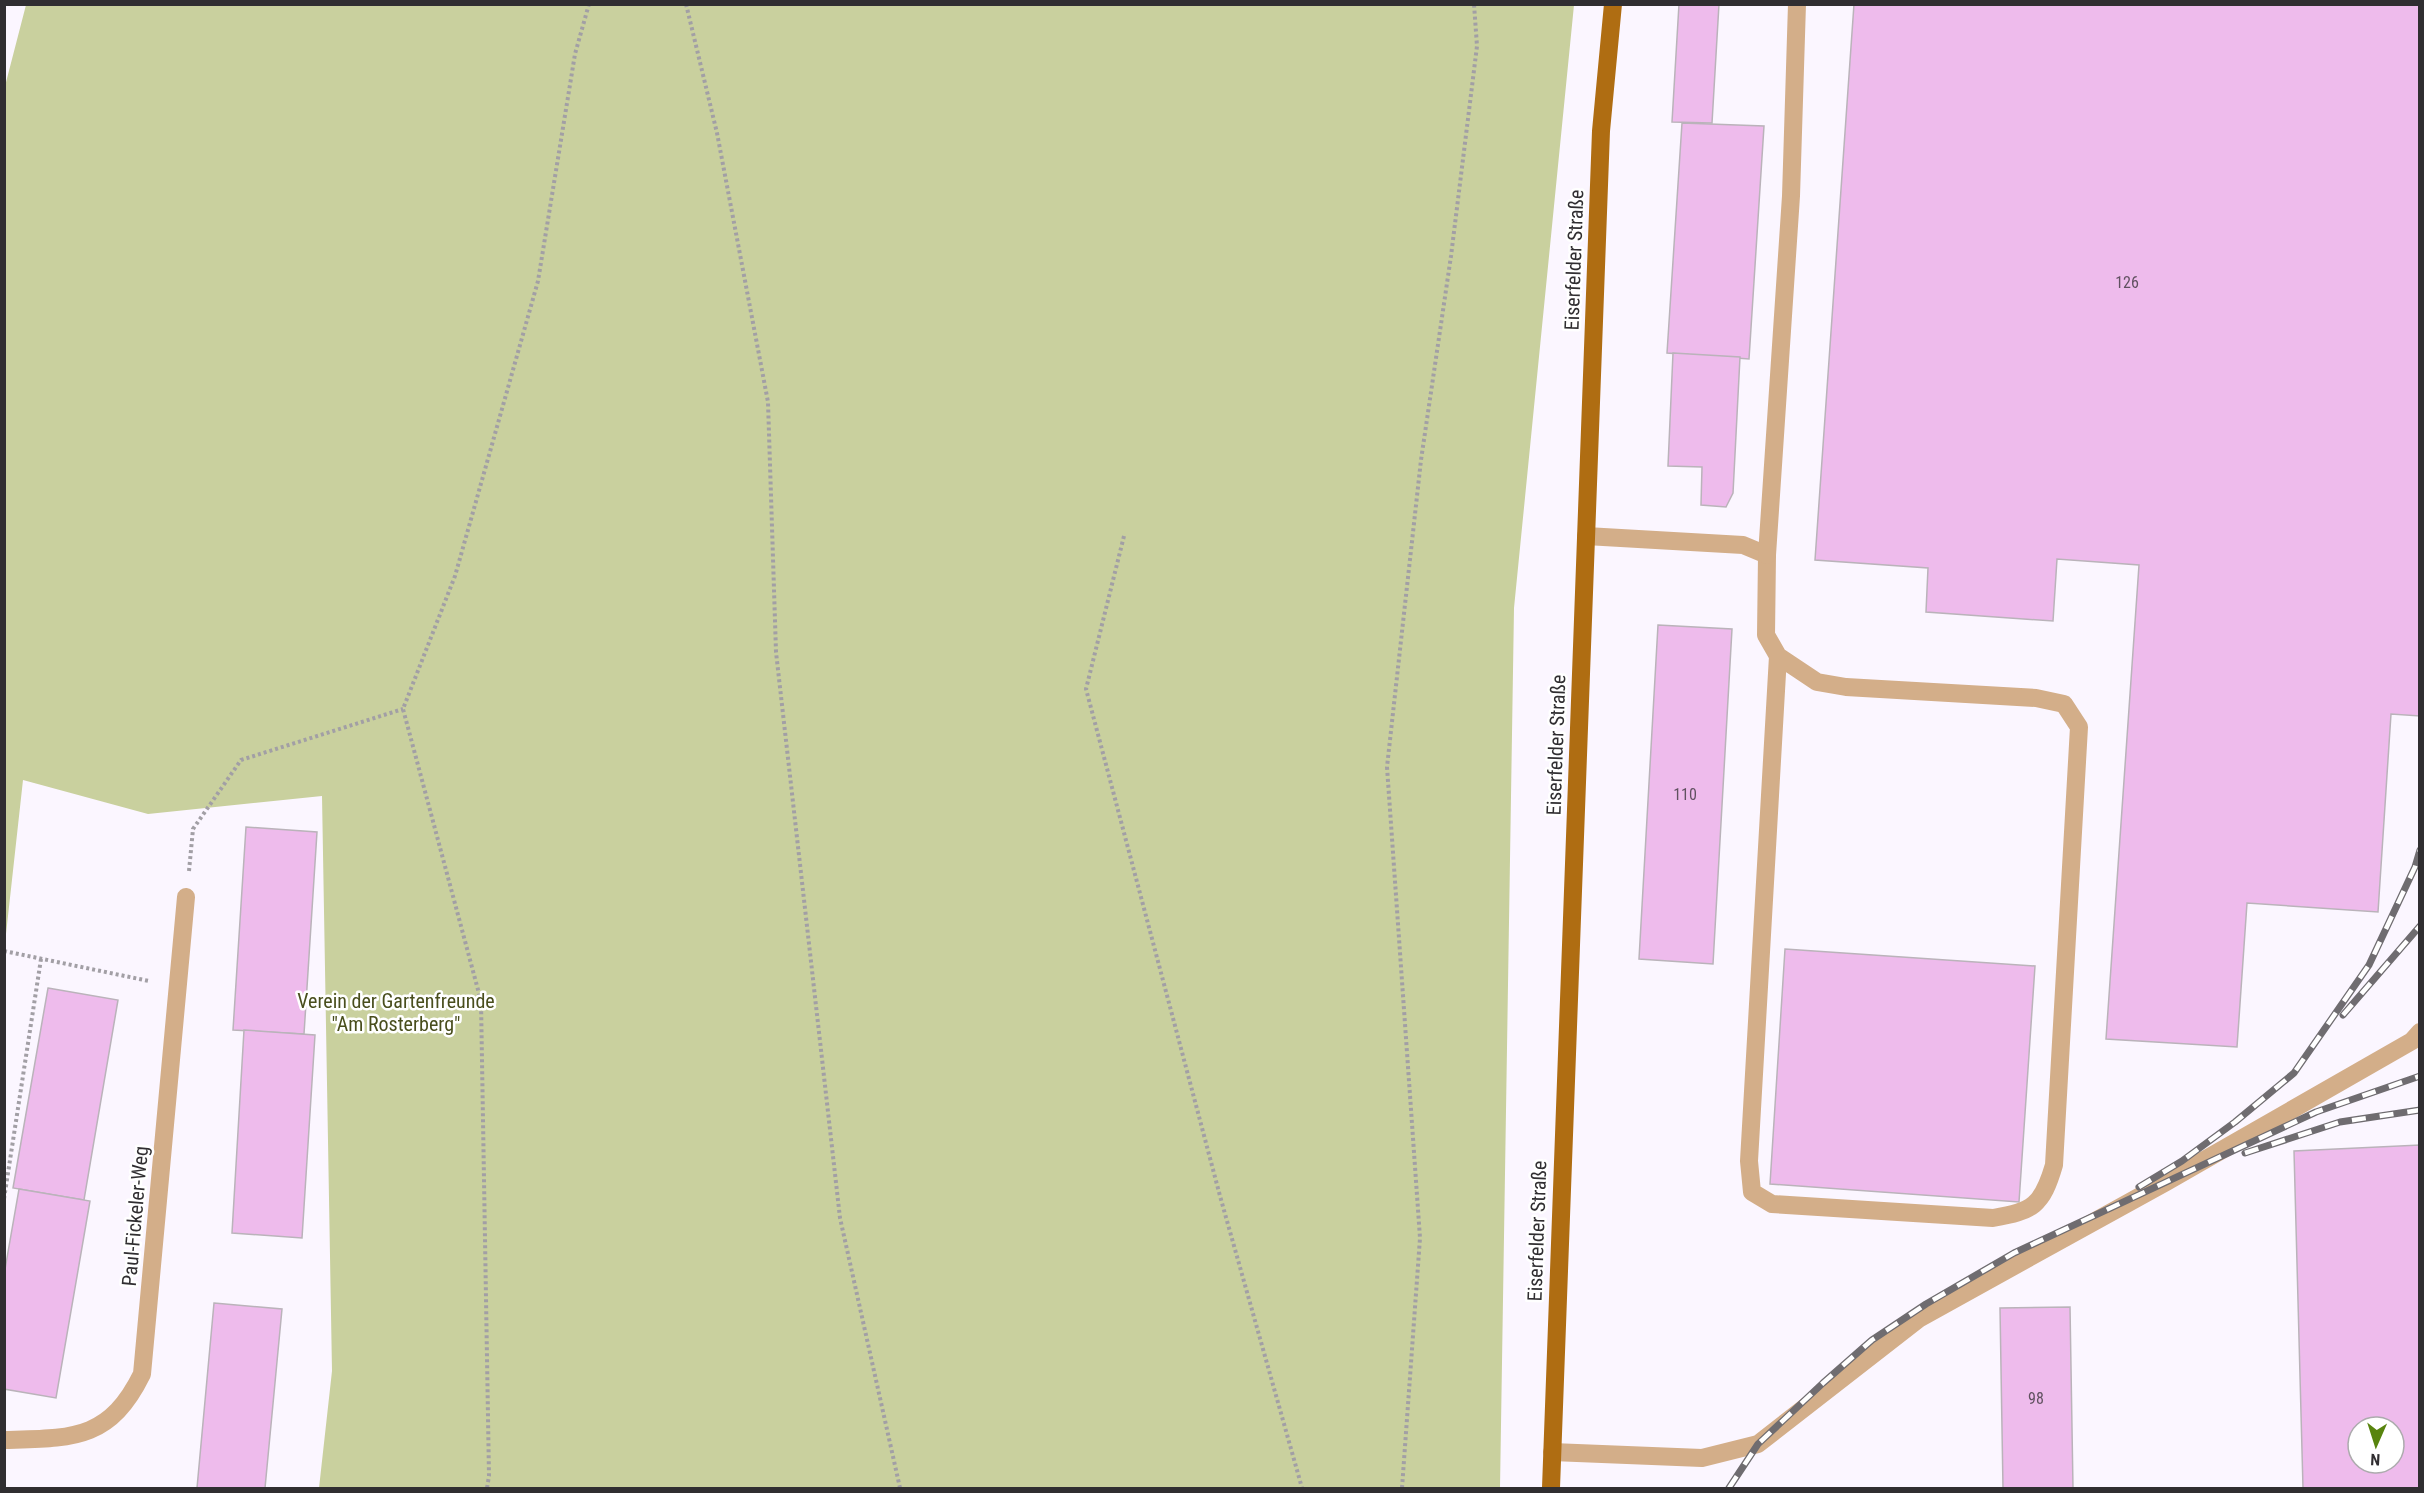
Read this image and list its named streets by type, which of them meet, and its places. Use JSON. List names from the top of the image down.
{
  "streets": {
    "main road": ["Eiserfelder Straße"],
    "street": ["Paul-Fickeler-Weg"]
  },
  "parks": ["Verein der Gartenfreunde \"Am Rosterberg\""],
  "house_numbers": ["126", "110", "98"],
  "north": "bottom"
}
